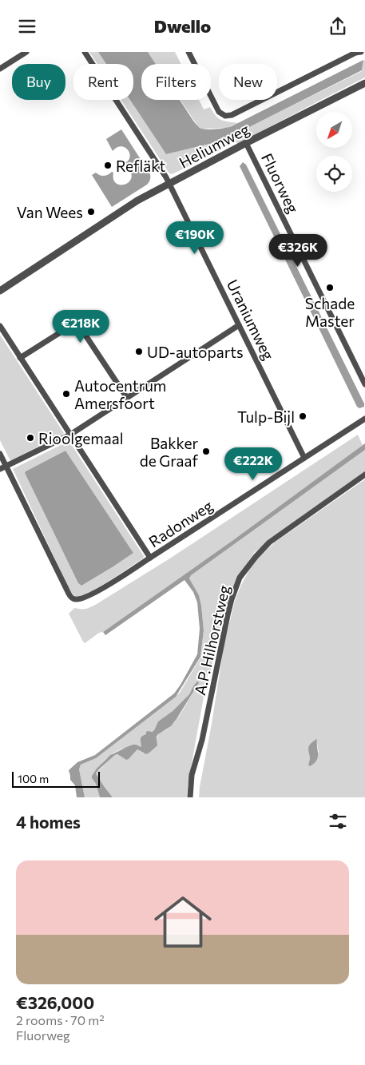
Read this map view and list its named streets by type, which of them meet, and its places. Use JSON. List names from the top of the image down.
{
  "streets": {
    "street": [
      "Heliumweg",
      "Fluorweg",
      "Uraniumweg",
      "Radonweg",
      "A.P. Hilhorstweg"
    ]
  },
  "crossings": [
    ["Heliumweg", "Fluorweg"],
    ["Heliumweg", "Uraniumweg"],
    ["Uraniumweg", "Radonweg"]
  ],
  "places": [
    "Refläkt",
    "Van Wees",
    "Schade Master",
    "UD-autoparts",
    "Autocentrum Amersfoort",
    "Tulp-Bijl",
    "Rioolgemaal",
    "Bakker de Graaf"
  ],
  "scale_bar": "100 m",
  "north": "bottom left",
  "page": {
    "header": "Dwello",
    "chip": [
      "Buy",
      "Rent",
      "Filters",
      "New"
    ],
    "price": [
      "€190K",
      "€326K",
      "€218K",
      "€222K"
    ],
    "scale": "100 m",
    "heading": "4 homes",
    "list": [
      {
        "name": "€326,000",
        "note": "2 rooms · 70 m² · Fluorweg"
      }
    ]
  }
}
